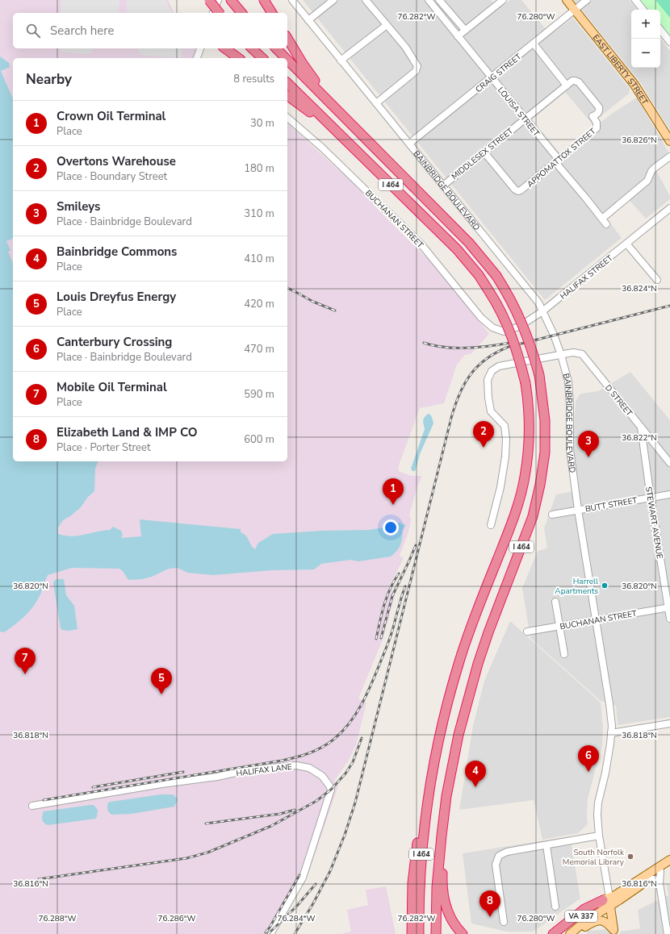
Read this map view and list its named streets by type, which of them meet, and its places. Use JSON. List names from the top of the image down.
{
  "streets": {
    "highway": ["I 464"],
    "main road": ["EAST LIBERTY STREET", "BAINBRIDGE BOULEVARD", "VA 337"],
    "street": [
      "CRAIG STREET",
      "LOUISA STREET",
      "MIDDLESEX STREET",
      "APPOMATTOX STREET",
      "BUCHANAN STREET",
      "HALIFAX STREET",
      "D STREET",
      "BUTT STREET",
      "STEWART AVENUE",
      "HALIFAX LANE"
    ]
  },
  "crossings": [
    ["EAST LIBERTY STREET", "CRAIG STREET"],
    ["CRAIG STREET", "LOUISA STREET"],
    ["CRAIG STREET", "BAINBRIDGE BOULEVARD"],
    ["LOUISA STREET", "MIDDLESEX STREET"],
    ["LOUISA STREET", "APPOMATTOX STREET"],
    ["MIDDLESEX STREET", "APPOMATTOX STREET"],
    ["MIDDLESEX STREET", "BAINBRIDGE BOULEVARD"],
    ["BAINBRIDGE BOULEVARD", "BUCHANAN STREET"],
    ["BAINBRIDGE BOULEVARD", "HALIFAX STREET"],
    ["BAINBRIDGE BOULEVARD", "D STREET"],
    ["BAINBRIDGE BOULEVARD", "BUTT STREET"],
    ["BAINBRIDGE BOULEVARD", "VA 337"],
    ["BUCHANAN STREET", "HALIFAX STREET"],
    ["BUCHANAN STREET", "STEWART AVENUE"],
    ["D STREET", "STEWART AVENUE"],
    ["BUTT STREET", "STEWART AVENUE"]
  ],
  "places": ["Harrell Apartments", "South Norfolk Memorial Library"],
  "page": {
    "map_buttons": ["+", "−"],
    "search": "Search here",
    "heading": ["Nearby", "8 results"],
    "list": [
      {
        "mark": "1",
        "name": "Crown Oil Terminal",
        "note": "Place",
        "value": "30 m"
      },
      {
        "mark": "2",
        "name": "Overtons Warehouse",
        "note": "Place · Boundary Street",
        "value": "180 m"
      },
      {
        "mark": "3",
        "name": "Smileys",
        "note": "Place · Bainbridge Boulevard",
        "value": "310 m"
      },
      {
        "mark": "4",
        "name": "Bainbridge Commons",
        "note": "Place",
        "value": "410 m"
      },
      {
        "mark": "5",
        "name": "Louis Dreyfus Energy",
        "note": "Place",
        "value": "420 m"
      },
      {
        "mark": "6",
        "name": "Canterbury Crossing",
        "note": "Place · Bainbridge Boulevard",
        "value": "470 m"
      },
      {
        "mark": "7",
        "name": "Mobile Oil Terminal",
        "note": "Place",
        "value": "590 m"
      },
      {
        "mark": "8",
        "name": "Elizabeth Land & IMP CO",
        "note": "Place · Porter Street",
        "value": "600 m"
      }
    ],
    "pins": [
      "2",
      "3",
      "1",
      "7",
      "5",
      "6",
      "4",
      "8"
    ]
  },
  "coordinates": [
    "76.282°W",
    "76.280°W",
    "36.826°N",
    "36.824°N",
    "36.822°N",
    "36.820°N",
    "36.818°N",
    "36.816°N",
    "76.288°W",
    "76.286°W",
    "76.284°W"
  ]
}
